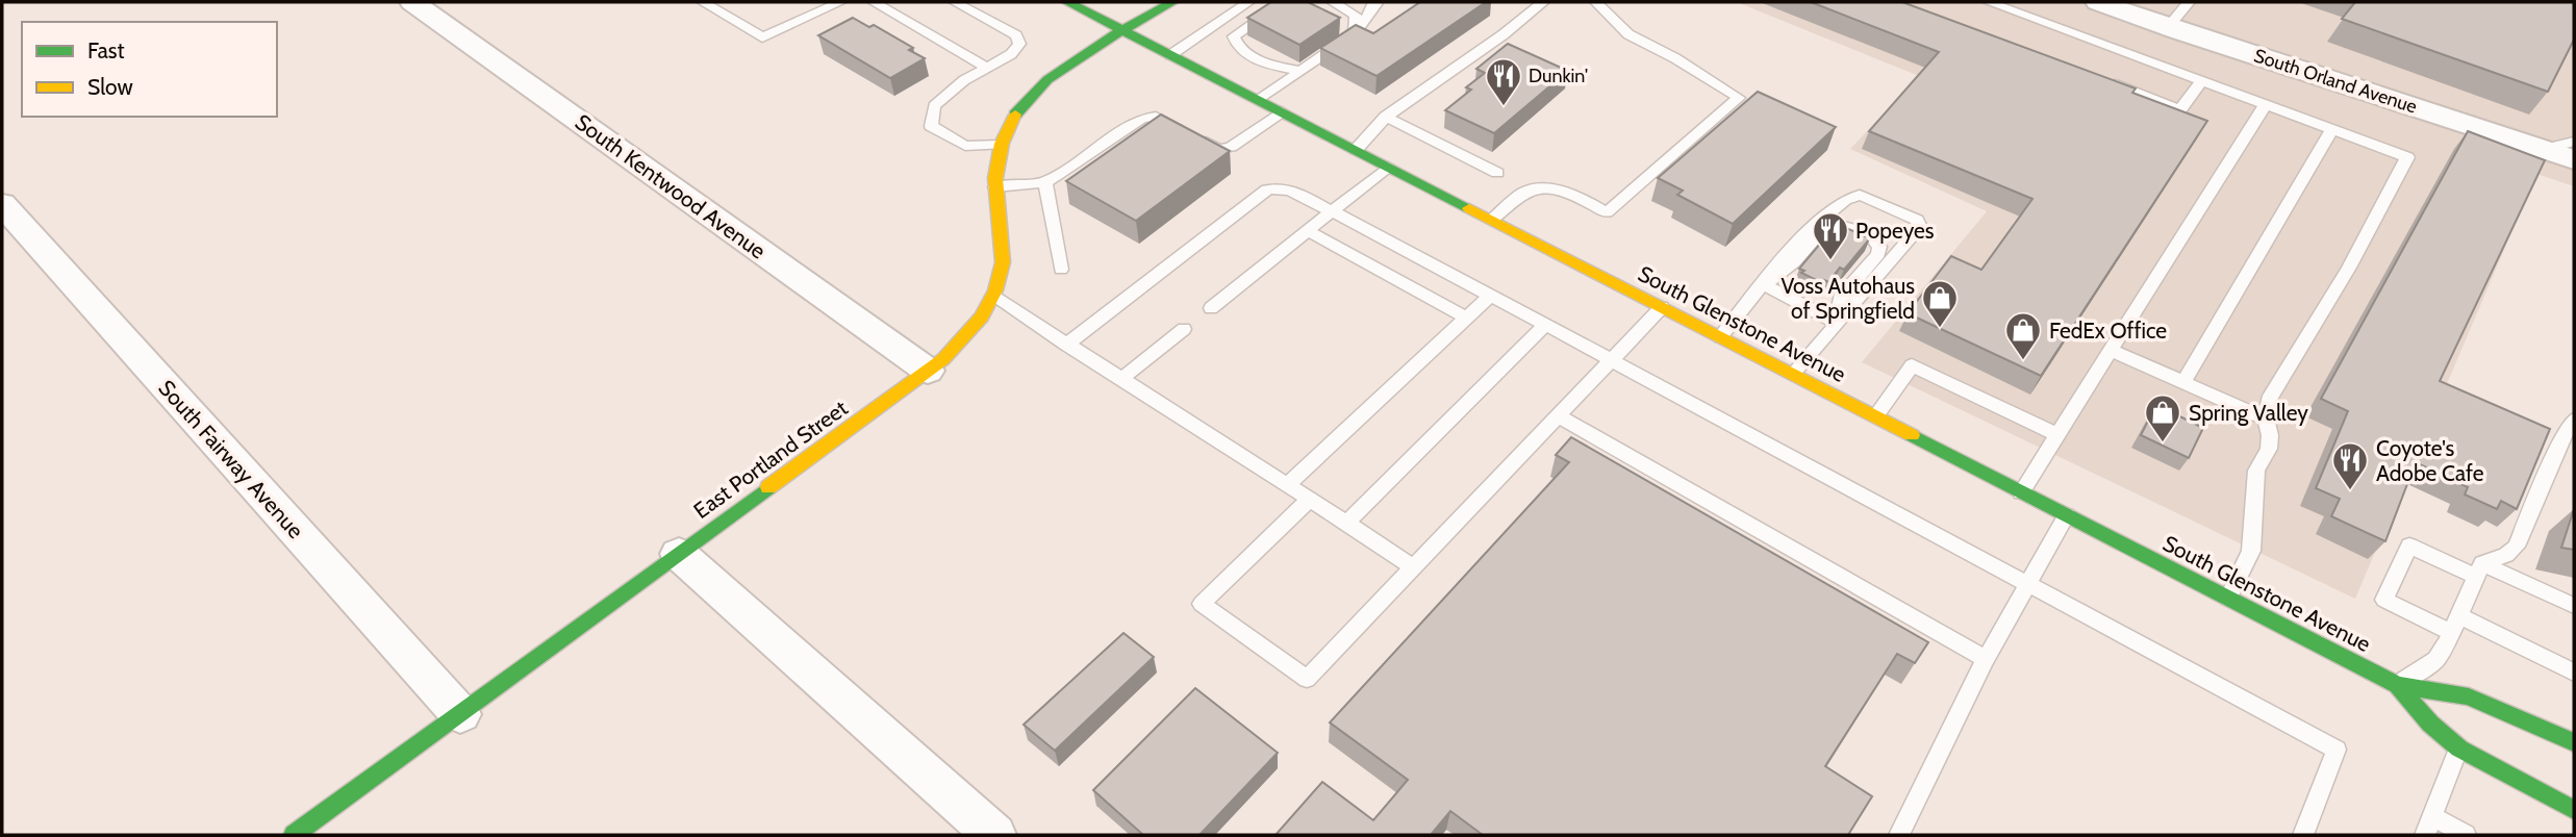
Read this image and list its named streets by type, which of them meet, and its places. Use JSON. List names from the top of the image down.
{
  "streets": {
    "main road": ["South Glenstone Avenue", "East Portland Street"],
    "street": ["South Orland Avenue", "South Kentwood Avenue", "South Fairway Avenue"]
  },
  "crossings": [
    ["South Kentwood Avenue", "East Portland Street"],
    ["South Glenstone Avenue", "East Portland Street"],
    ["South Fairway Avenue", "East Portland Street"]
  ],
  "places": {
    "restaurant": ["Dunkin'", "Popeyes", "Coyote's Adobe Cafe"],
    "shop": ["Voss Autohaus of Springfield", "FedEx Office", "Spring Valley"]
  },
  "legend": ["Fast", "Slow"]
}
